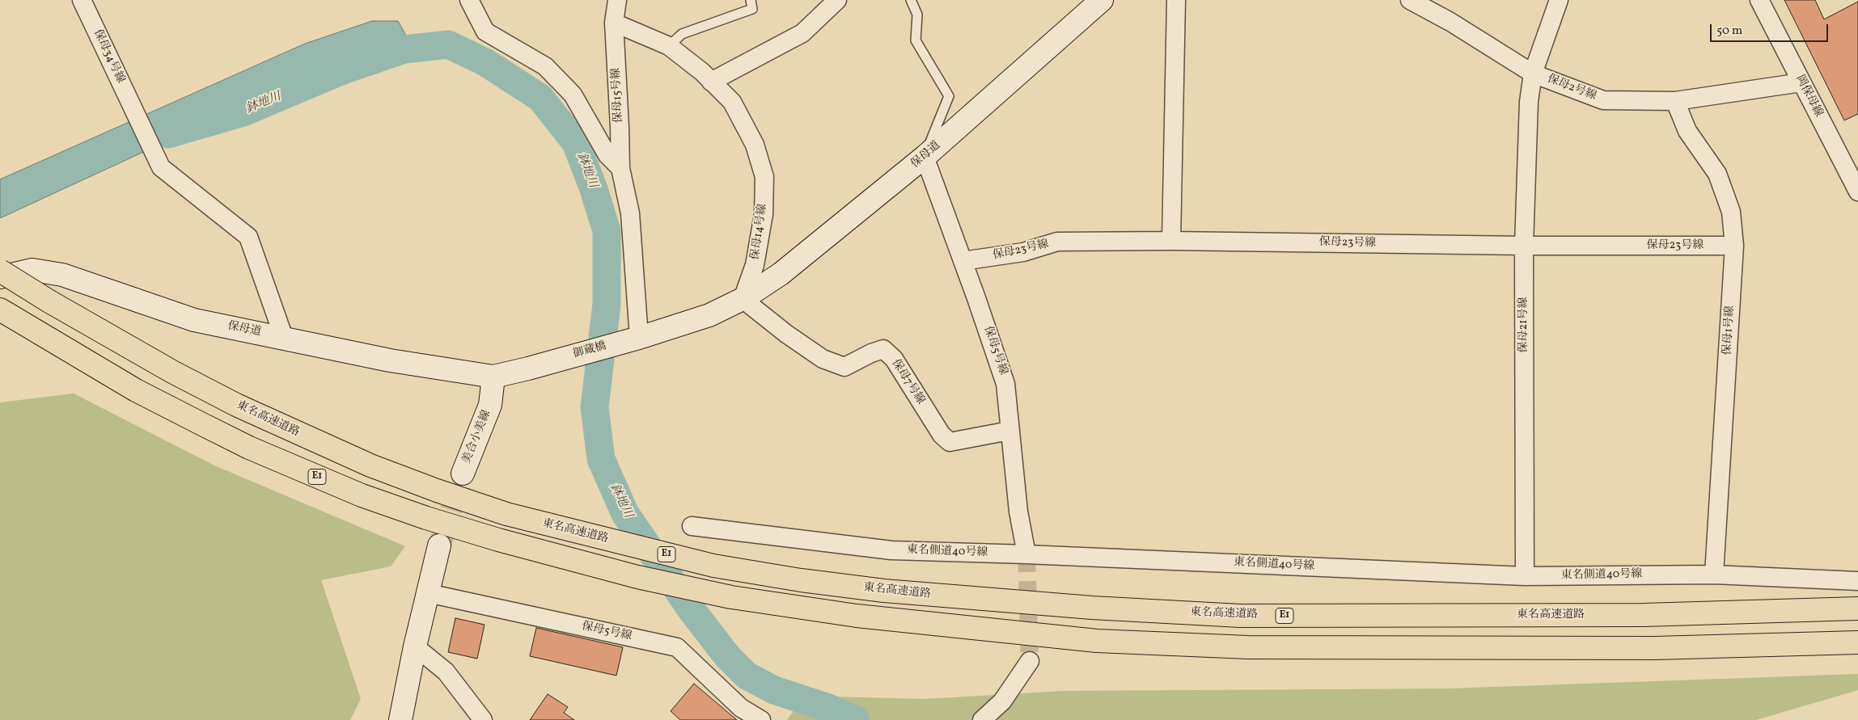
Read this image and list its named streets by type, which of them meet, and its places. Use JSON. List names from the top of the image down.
{
  "streets": {
    "highway": ["東名高速道路", "E1"],
    "street": [
      "保母34号線",
      "保母2号線",
      "保母15号線",
      "岡保母線",
      "保母道",
      "保母14号線",
      "保母23号線",
      "保母21号線",
      "保母1号線",
      "御蔵橋",
      "保母5号線",
      "保母7号線",
      "美合小美線",
      "東名側道40号線"
    ]
  },
  "crossings": [
    ["保母34号線", "保母道"],
    ["保母2号線", "岡保母線"],
    ["保母2号線", "保母21号線"],
    ["保母2号線", "保母1号線"],
    ["保母15号線", "保母道"],
    ["保母15号線", "保母14号線"],
    ["保母15号線", "御蔵橋"],
    ["保母道", "保母14号線"],
    ["保母道", "御蔵橋"],
    ["保母道", "保母5号線"],
    ["保母道", "保母7号線"],
    ["保母道", "美合小美線"],
    ["保母14号線", "保母7号線"],
    ["保母23号線", "保母21号線"],
    ["保母23号線", "保母1号線"],
    ["保母23号線", "保母5号線"],
    ["保母21号線", "東名側道40号線"],
    ["保母1号線", "東名側道40号線"],
    ["御蔵橋", "美合小美線"],
    ["保母5号線", "保母7号線"],
    ["保母5号線", "東名側道40号線"]
  ],
  "water": ["鉢地川"],
  "scale_bar": "50 m"
}
